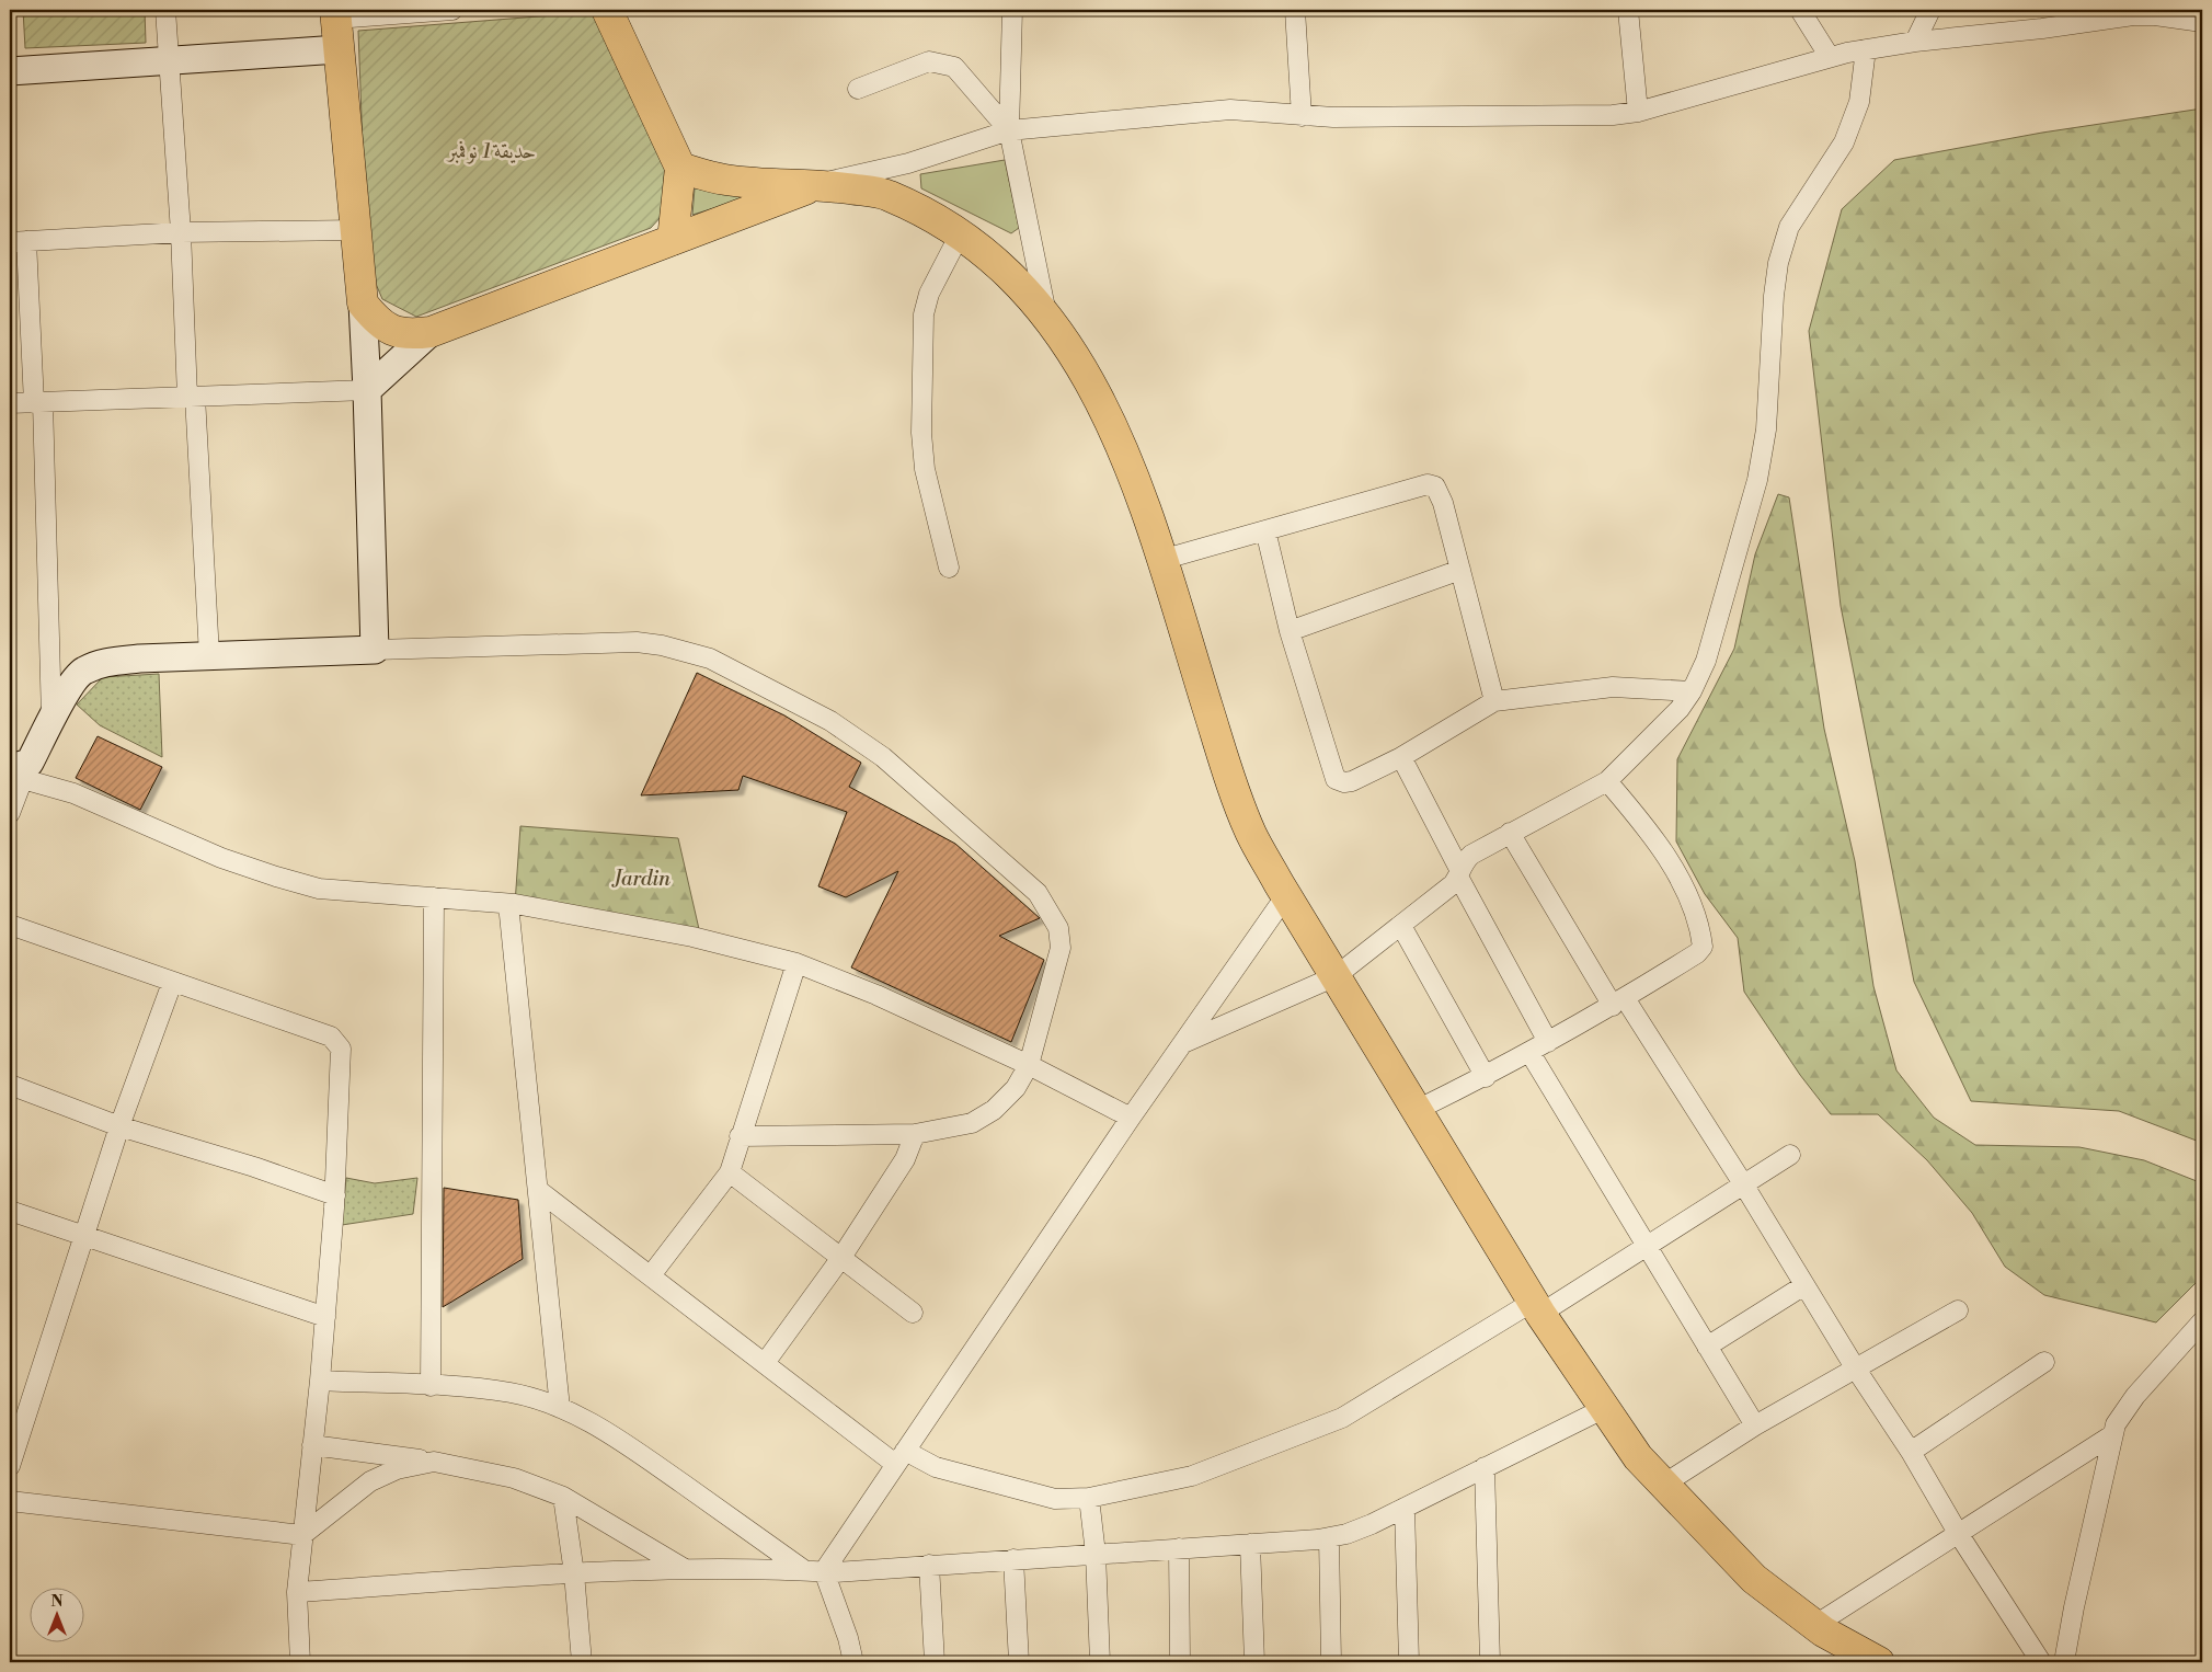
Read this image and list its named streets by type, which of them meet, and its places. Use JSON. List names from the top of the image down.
{
  "parks": ["حديقة 1 نوفمبر", "Jardin"],
  "north": "top"
}
